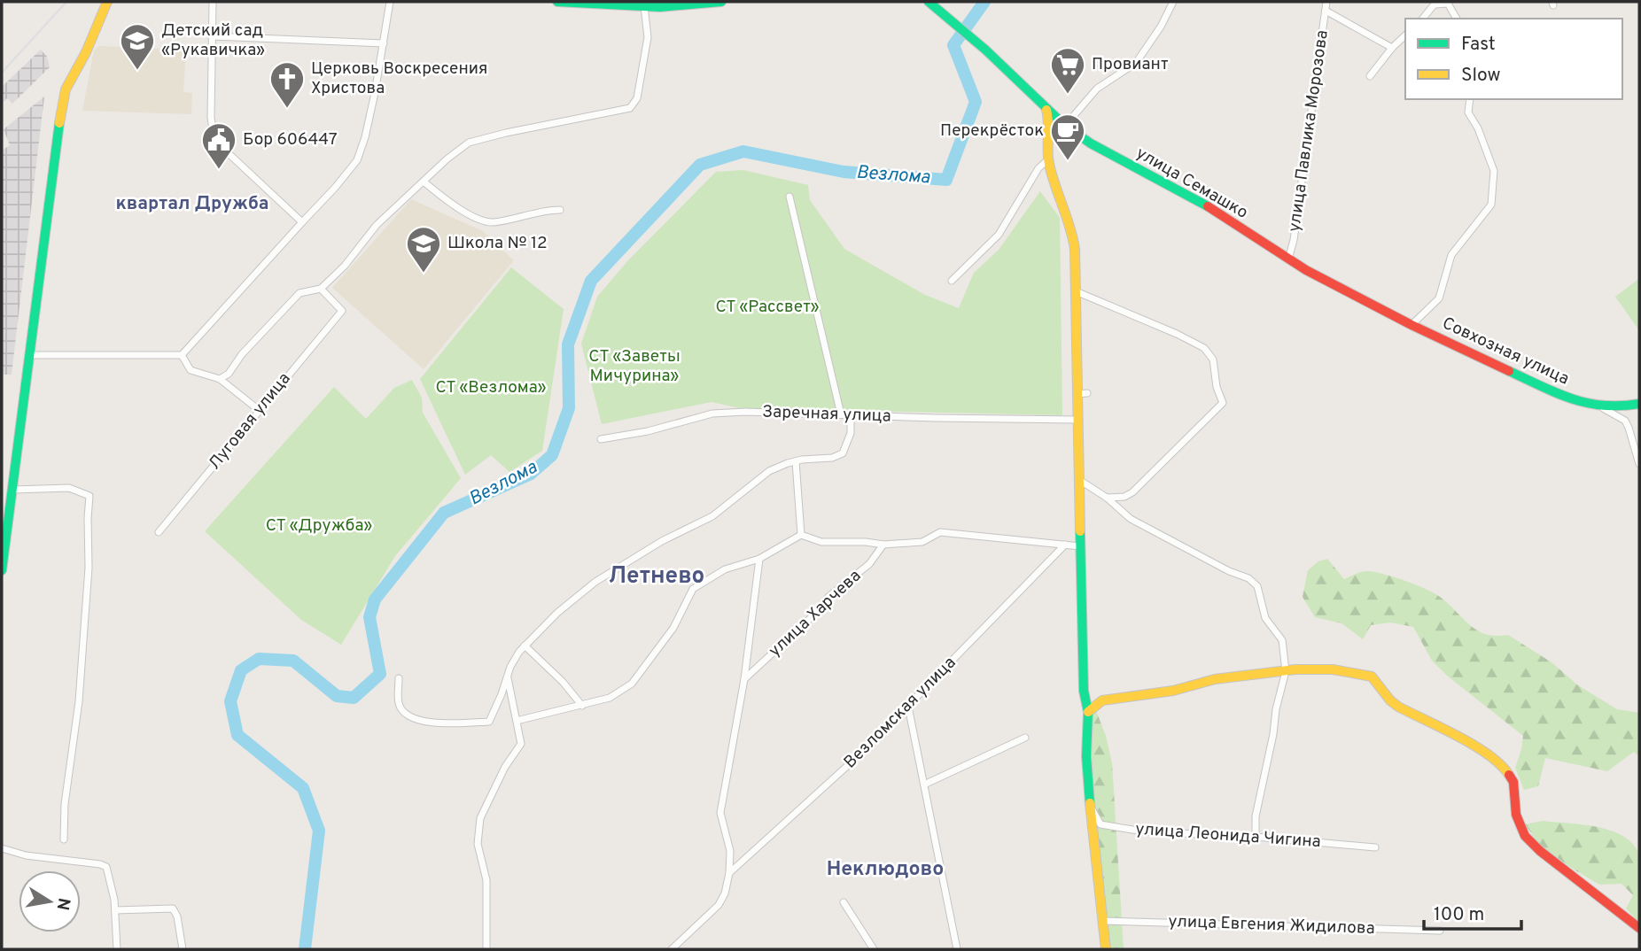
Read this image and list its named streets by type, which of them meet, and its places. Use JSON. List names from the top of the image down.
{
  "streets": {
    "street": [
      "улица Павлика Морозова",
      "улица Семашко",
      "Совхозная улица",
      "Заречная улица",
      "Луговая улица",
      "улица Харчева",
      "Везломская улица",
      "улица Леонида Чигина",
      "улица Евгения Жидилова"
    ]
  },
  "crossings": [
    ["улица Павлика Морозова", "улица Семашко"],
    ["улица Семашко", "Совхозная улица"]
  ],
  "districts": ["квартал Дружба", "Летнево", "Неклюдово"],
  "water": ["Везлома"],
  "parks": [
    "СТ «Рассвет»",
    "СТ «Заветы Мичурина»",
    "СТ «Везлома»",
    "СТ «Дружба»"
  ],
  "places": {
    "school or university": ["Детский сад «Рукавичка»", "Школа № 12"],
    "supermarket": ["Провиант"],
    "church": ["Церковь Воскресения Христова"],
    "cafe": ["Перекрёсток"],
    "public building": ["Бор 606447"]
  },
  "legend": ["Fast", "Slow"],
  "scale_bar": "100 m",
  "north": "right"
}
